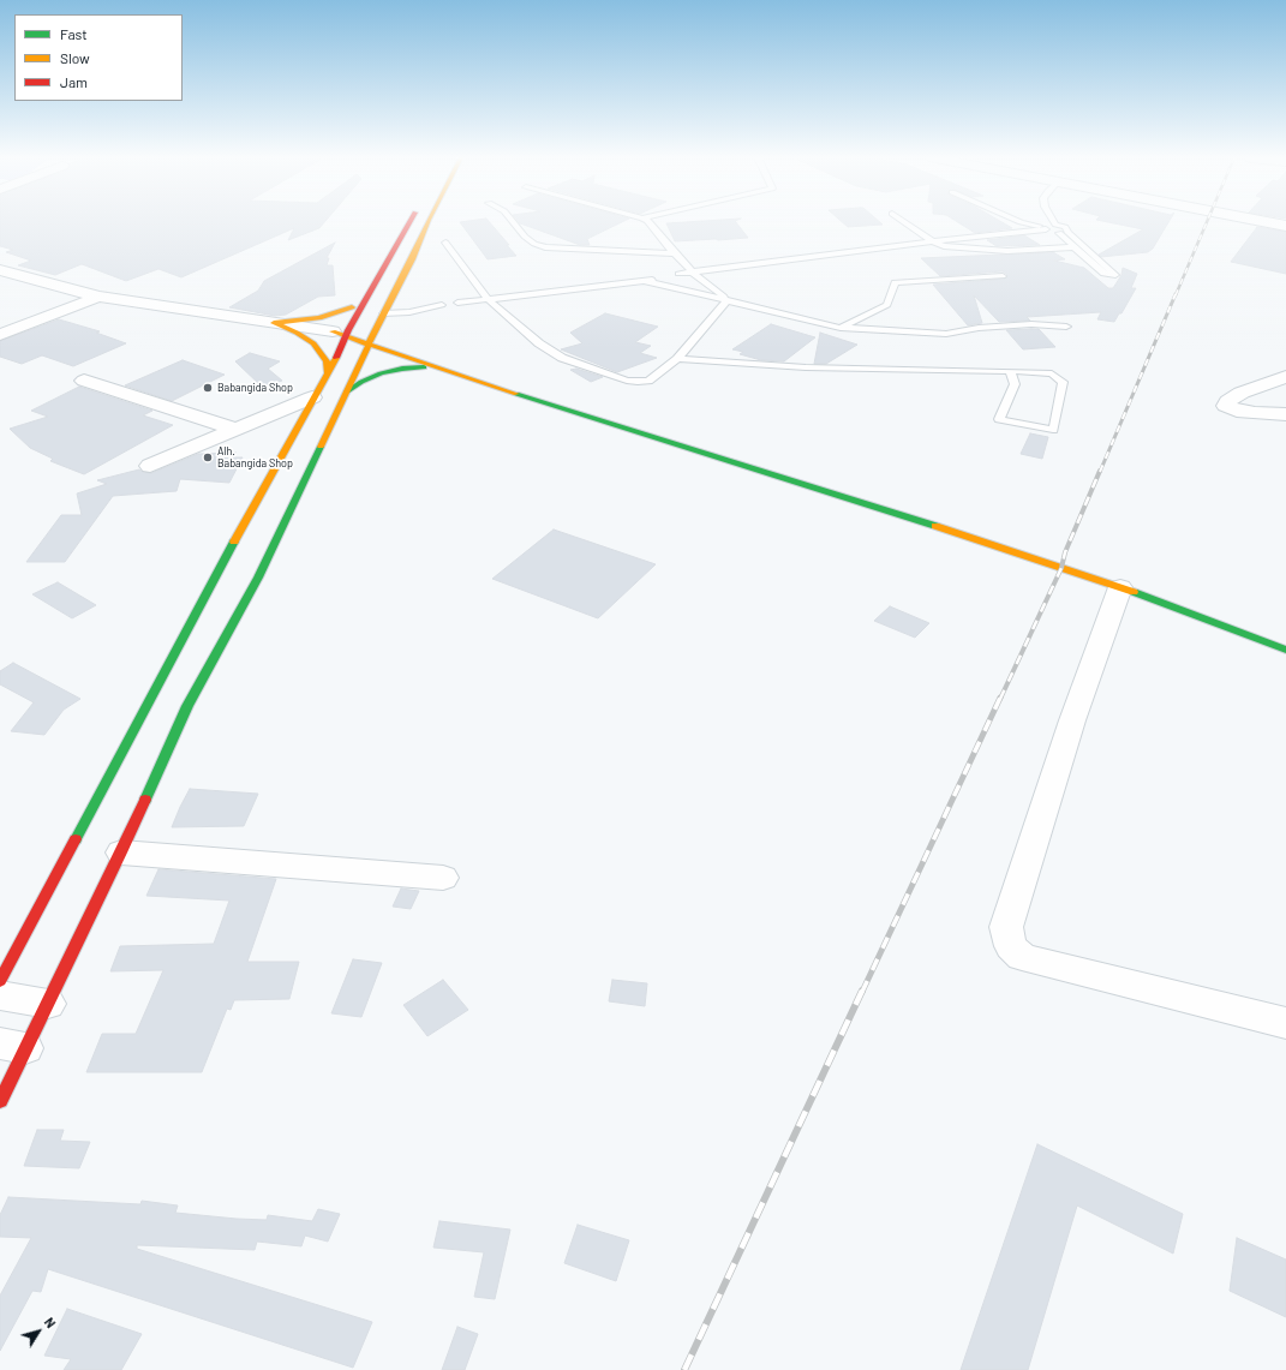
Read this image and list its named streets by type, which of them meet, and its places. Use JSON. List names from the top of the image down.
{
  "places": ["Babangida Shop", "Alh. Babangida Shop"],
  "legend": ["Fast", "Slow", "Jam"],
  "north": "top right"
}
